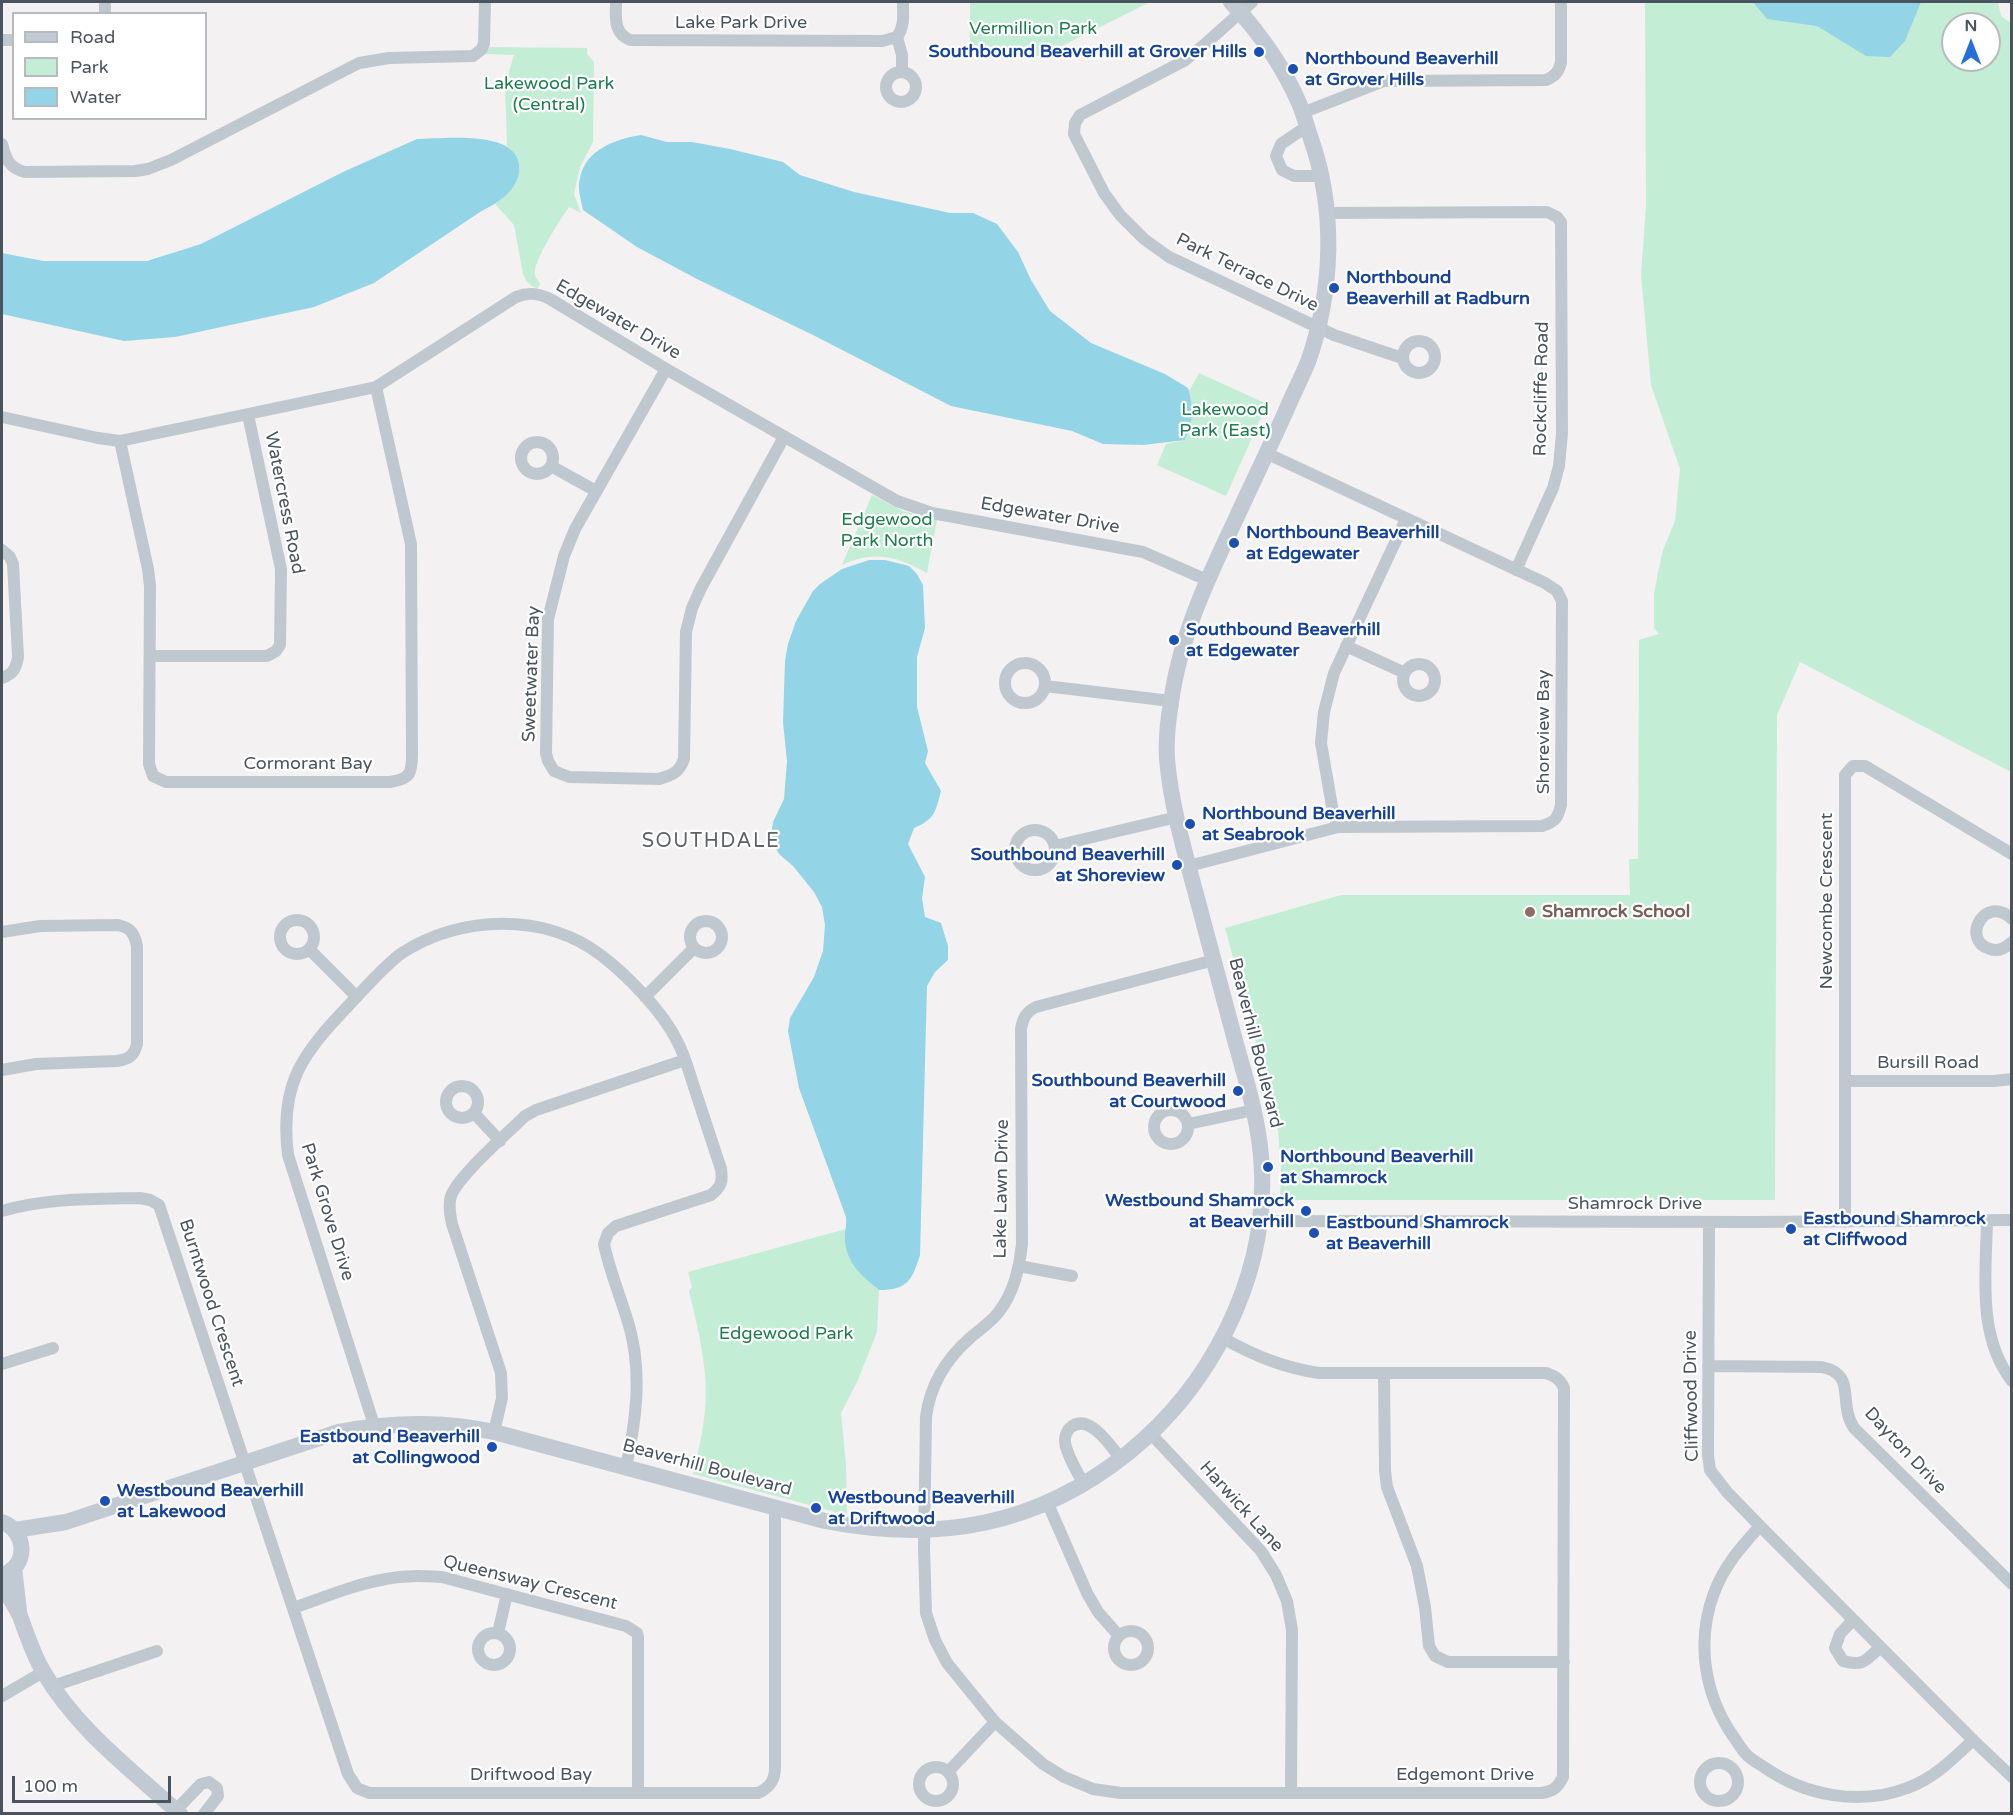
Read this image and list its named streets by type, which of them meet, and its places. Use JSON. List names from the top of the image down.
{
  "streets": {
    "street": [
      "Lake Park Drive",
      "Park Terrace Drive",
      "Edgewater Drive",
      "Rockcliffe Road",
      "Watercress Road",
      "Sweetwater Bay",
      "Shoreview Bay",
      "Cormorant Bay",
      "Newcombe Crescent",
      "Beaverhill Boulevard",
      "Bursill Road",
      "Lake Lawn Drive",
      "Shamrock Drive",
      "Park Grove Drive",
      "Burntwood Crescent",
      "Cliffwood Drive",
      "Dayton Drive",
      "Harwick Lane",
      "Queensway Crescent",
      "Driftwood Bay",
      "Edgemont Drive"
    ]
  },
  "crossings": [
    ["Park Terrace Drive", "Beaverhill Boulevard"],
    ["Edgewater Drive", "Watercress Road"],
    ["Edgewater Drive", "Sweetwater Bay"],
    ["Edgewater Drive", "Cormorant Bay"],
    ["Edgewater Drive", "Beaverhill Boulevard"],
    ["Rockcliffe Road", "Shoreview Bay"],
    ["Rockcliffe Road", "Beaverhill Boulevard"],
    ["Watercress Road", "Cormorant Bay"],
    ["Shoreview Bay", "Beaverhill Boulevard"],
    ["Newcombe Crescent", "Bursill Road"],
    ["Newcombe Crescent", "Shamrock Drive"],
    ["Beaverhill Boulevard", "Lake Lawn Drive"],
    ["Beaverhill Boulevard", "Shamrock Drive"],
    ["Beaverhill Boulevard", "Park Grove Drive"],
    ["Beaverhill Boulevard", "Burntwood Crescent"],
    ["Beaverhill Boulevard", "Harwick Lane"],
    ["Beaverhill Boulevard", "Driftwood Bay"],
    ["Beaverhill Boulevard", "Edgemont Drive"],
    ["Lake Lawn Drive", "Edgemont Drive"],
    ["Shamrock Drive", "Cliffwood Drive"],
    ["Burntwood Crescent", "Driftwood Bay"],
    ["Cliffwood Drive", "Dayton Drive"],
    ["Harwick Lane", "Edgemont Drive"],
    ["Queensway Crescent", "Driftwood Bay"]
  ],
  "districts": ["SOUTHDALE"],
  "parks": [
    "Vermillion Park",
    "Lakewood Park (Central)",
    "Lakewood Park (East)",
    "Edgewood Park North",
    "Edgewood Park"
  ],
  "places": [
    "Southbound Beaverhill at Grover Hills",
    "Northbound Beaverhill at Grover Hills",
    "Northbound Beaverhill at Radburn",
    "Northbound Beaverhill at Edgewater",
    "Southbound Beaverhill at Edgewater",
    "Northbound Beaverhill at Seabrook",
    "Southbound Beaverhill at Shoreview",
    "Shamrock School",
    "Southbound Beaverhill at Courtwood",
    "Northbound Beaverhill at Shamrock",
    "Westbound Shamrock at Beaverhill",
    "Eastbound Shamrock at Cliffwood",
    "Eastbound Shamrock at Beaverhill",
    "Eastbound Beaverhill at Collingwood",
    "Westbound Beaverhill at Lakewood",
    "Westbound Beaverhill at Driftwood"
  ],
  "legend": ["Road", "Park", "Water"],
  "scale_bar": "100 m",
  "north": "top"
}
